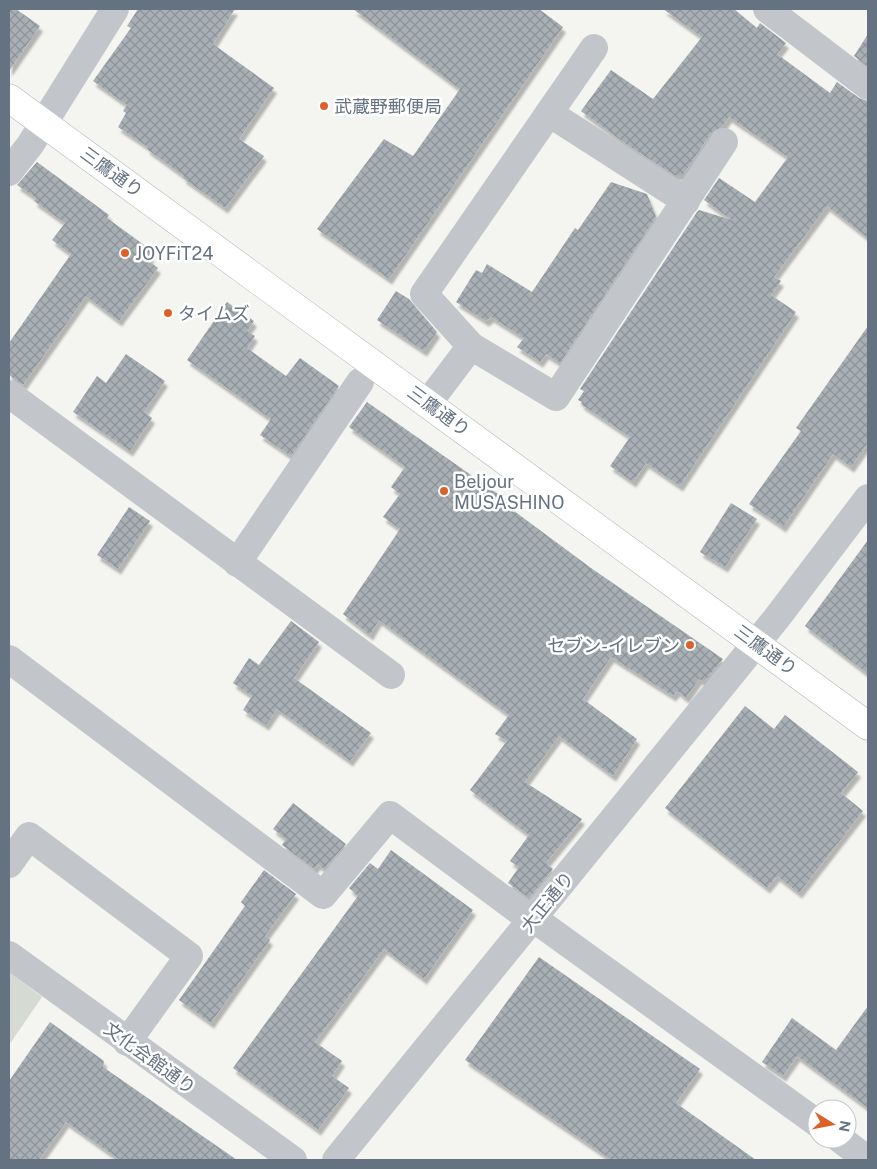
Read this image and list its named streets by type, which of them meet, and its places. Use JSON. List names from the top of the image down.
{
  "streets": {
    "main road": ["三鷹通り"],
    "street": ["大正通り", "文化会館通り"]
  },
  "crossings": [
    ["三鷹通り", "大正通り"]
  ],
  "places": [
    "武蔵野郵便局",
    "JOYFiT24",
    "タイムズ",
    "Beljour MUSASHINO",
    "セブン-イレブン"
  ],
  "north": "right"
}
